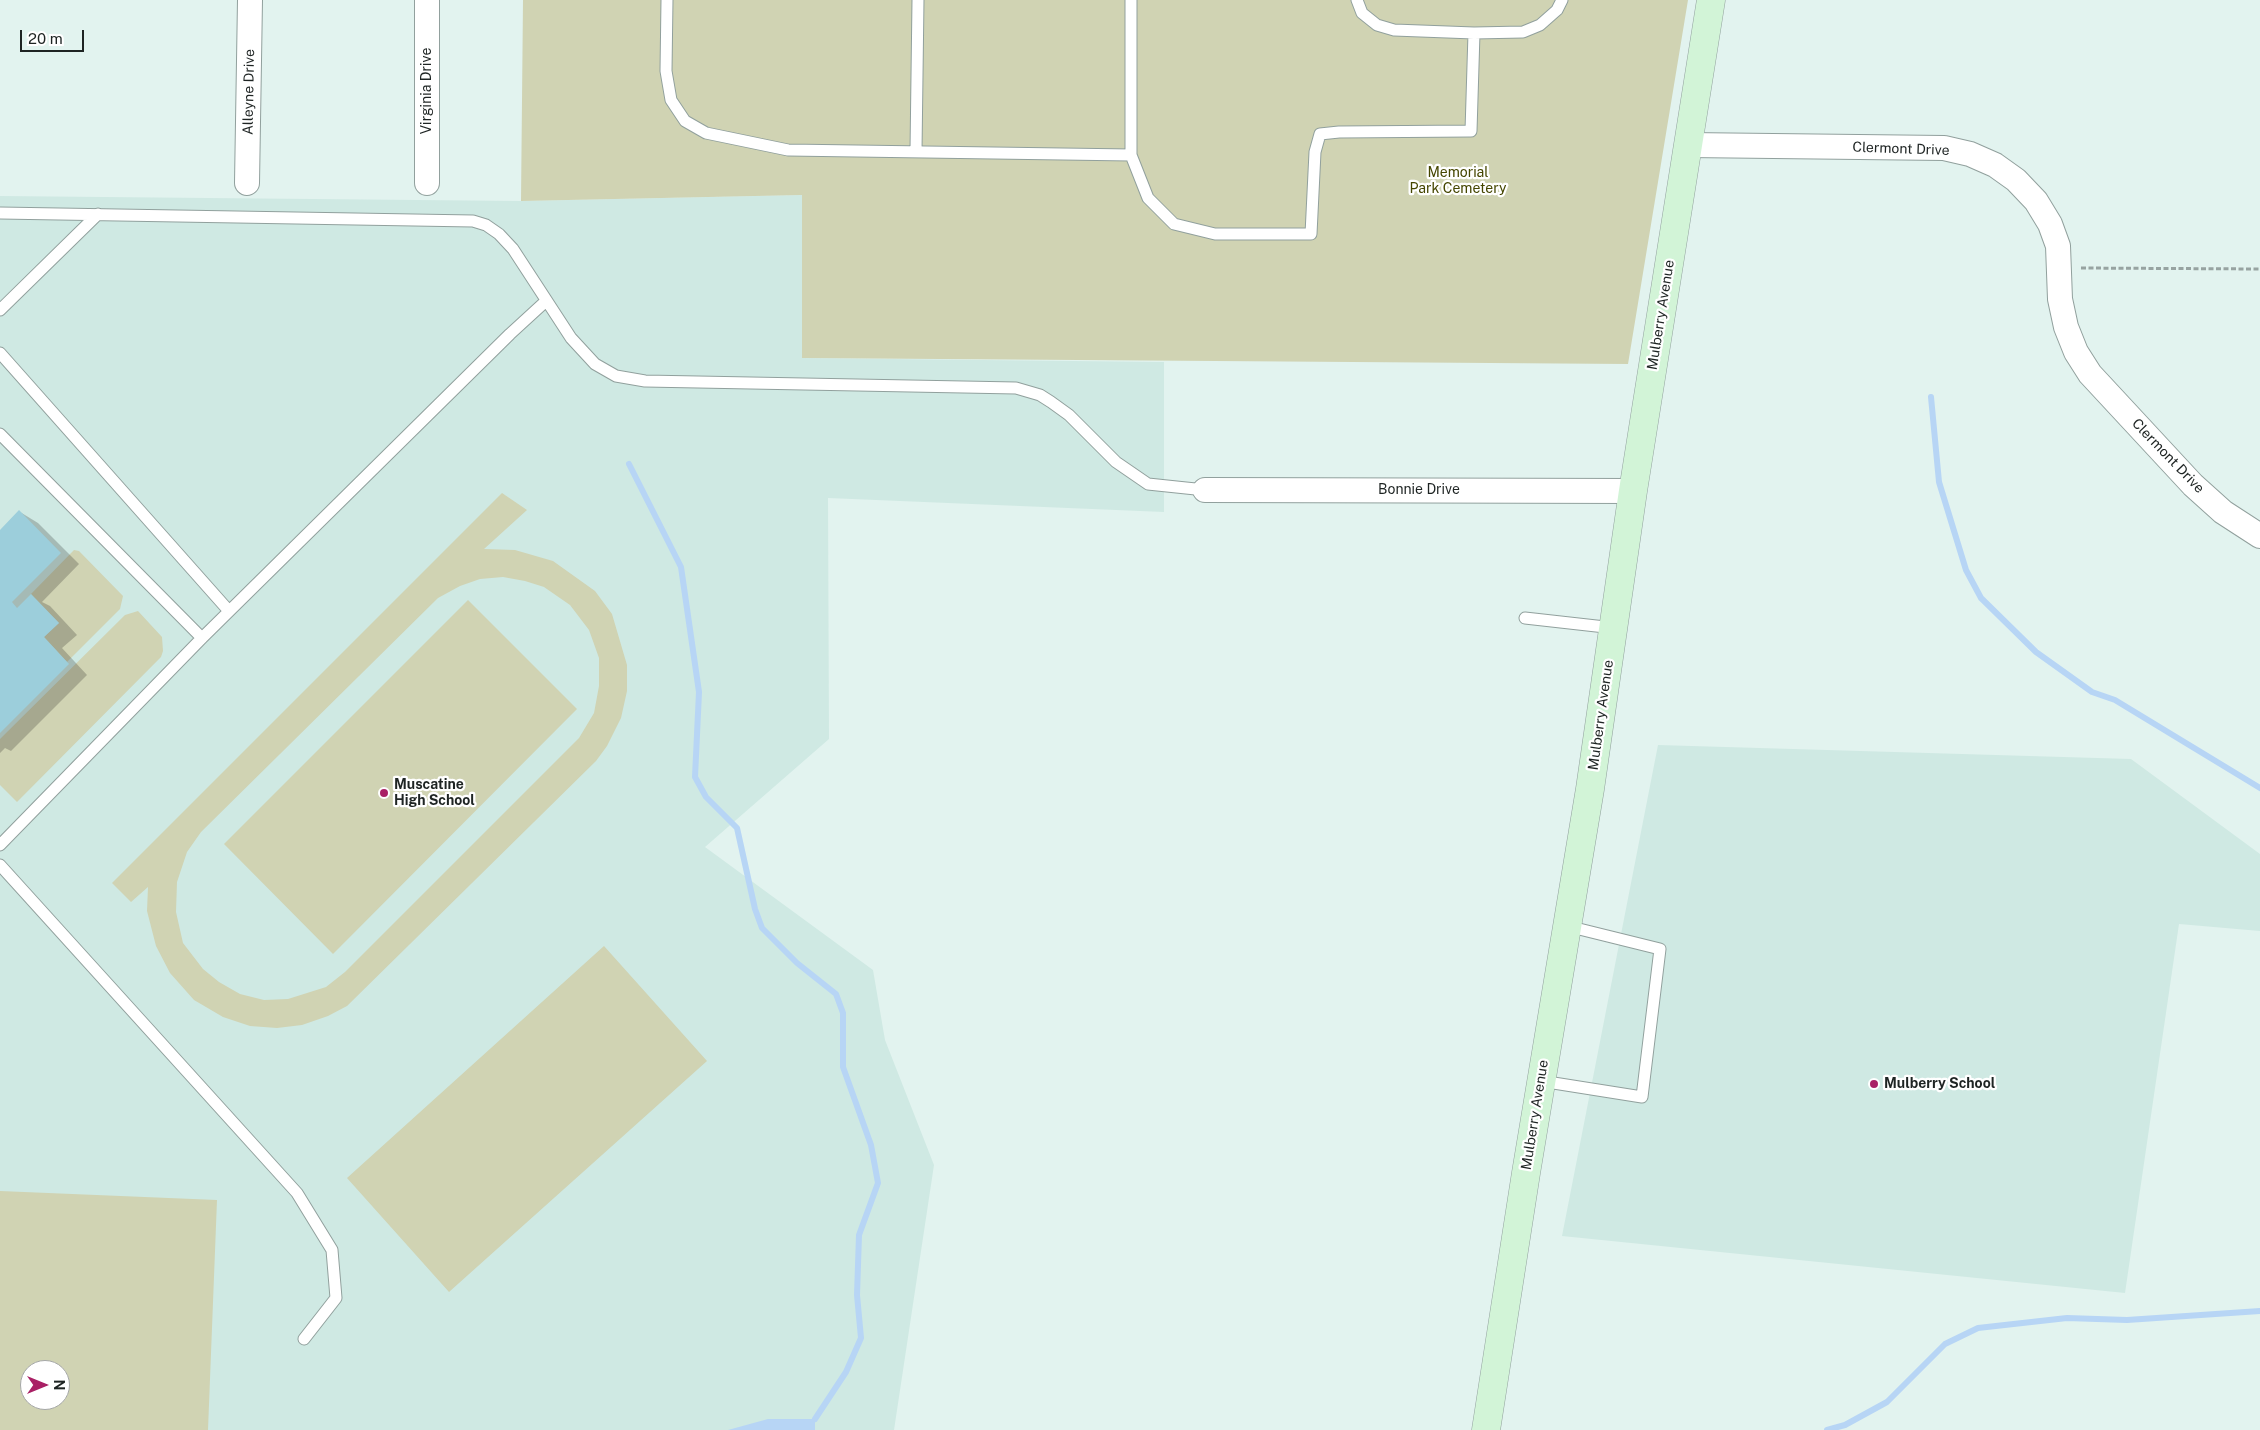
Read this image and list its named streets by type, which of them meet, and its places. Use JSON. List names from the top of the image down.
{
  "streets": {
    "main road": ["Mulberry Avenue"],
    "street": [
      "Virginia Drive",
      "Alleyne Drive",
      "Clermont Drive",
      "Bonnie Drive"
    ]
  },
  "crossings": [
    ["Clermont Drive", "Mulberry Avenue"],
    ["Mulberry Avenue", "Bonnie Drive"]
  ],
  "parks": ["Memorial Park Cemetery"],
  "places": ["Muscatine High School", "Mulberry School"],
  "scale_bar": "20 m",
  "north": "right"
}
